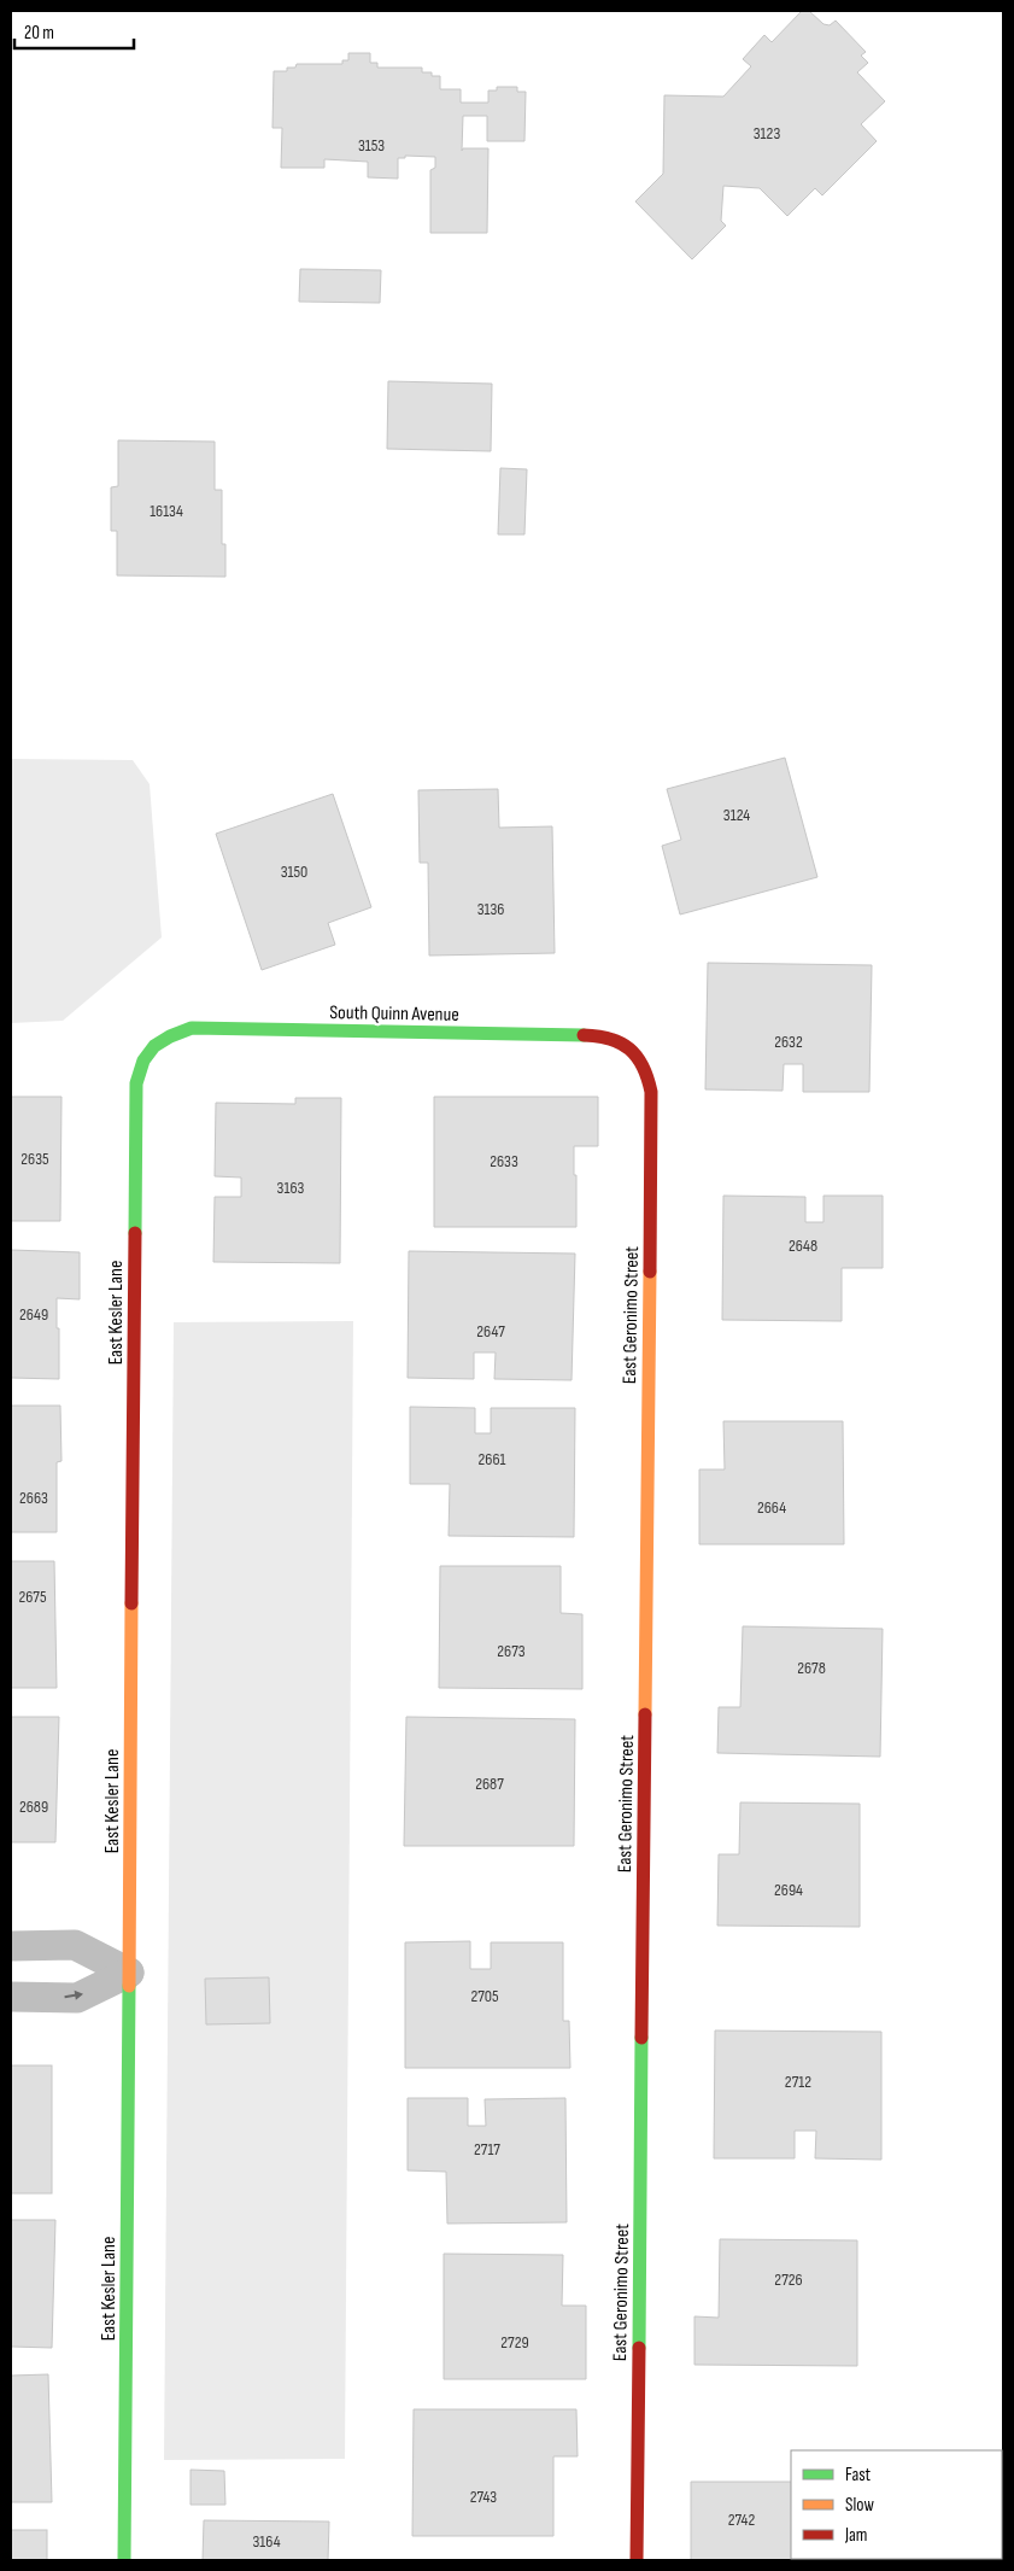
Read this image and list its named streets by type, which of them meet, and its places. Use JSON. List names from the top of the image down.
{
  "streets": {
    "street": ["South Quinn Avenue", "East Kesler Lane", "East Geronimo Street"]
  },
  "crossings": [
    ["South Quinn Avenue", "East Kesler Lane"],
    ["South Quinn Avenue", "East Geronimo Street"]
  ],
  "house_numbers": [
    "3123",
    "3153",
    "16134",
    "3124",
    "3150",
    "3136",
    "2632",
    "2635",
    "2633",
    "3163",
    "2648",
    "2649",
    "2647",
    "2661",
    "2663",
    "2664",
    "2675",
    "2673",
    "2678",
    "2687",
    "2689",
    "2694",
    "2705",
    "2712",
    "2717",
    "2726",
    "2729",
    "2743",
    "2742",
    "3164"
  ],
  "legend": ["Fast", "Slow", "Jam"],
  "scale_bar": "20 m"
}
